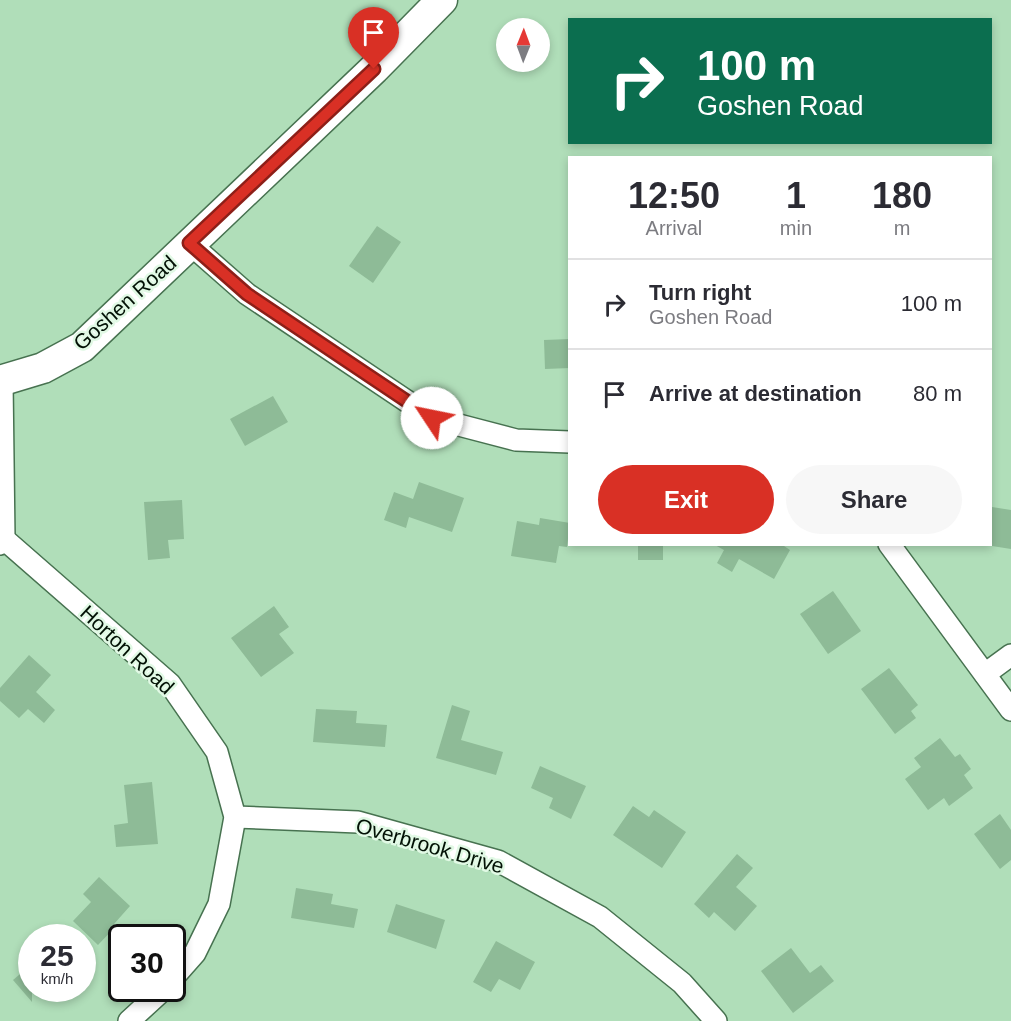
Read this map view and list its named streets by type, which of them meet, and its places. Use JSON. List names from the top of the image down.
{
  "streets": {
    "street": ["Goshen Road", "Horton Road", "Overbrook Drive"]
  },
  "crossings": [
    ["Horton Road", "Overbrook Drive"]
  ],
  "north": "top",
  "page": {
    "turn": ["100 m", "Goshen Road"],
    "eta": [
      "12:50",
      "Arrival",
      "1",
      "min",
      "180",
      "m"
    ],
    "list": [
      {
        "name": "Turn right",
        "note": "Goshen Road",
        "value": "100 m"
      },
      {
        "name": "Arrive at destination",
        "value": "80 m"
      }
    ],
    "buttons": ["Exit", "Share"],
    "speed": "25 km/h",
    "limit": "30"
  }
}
